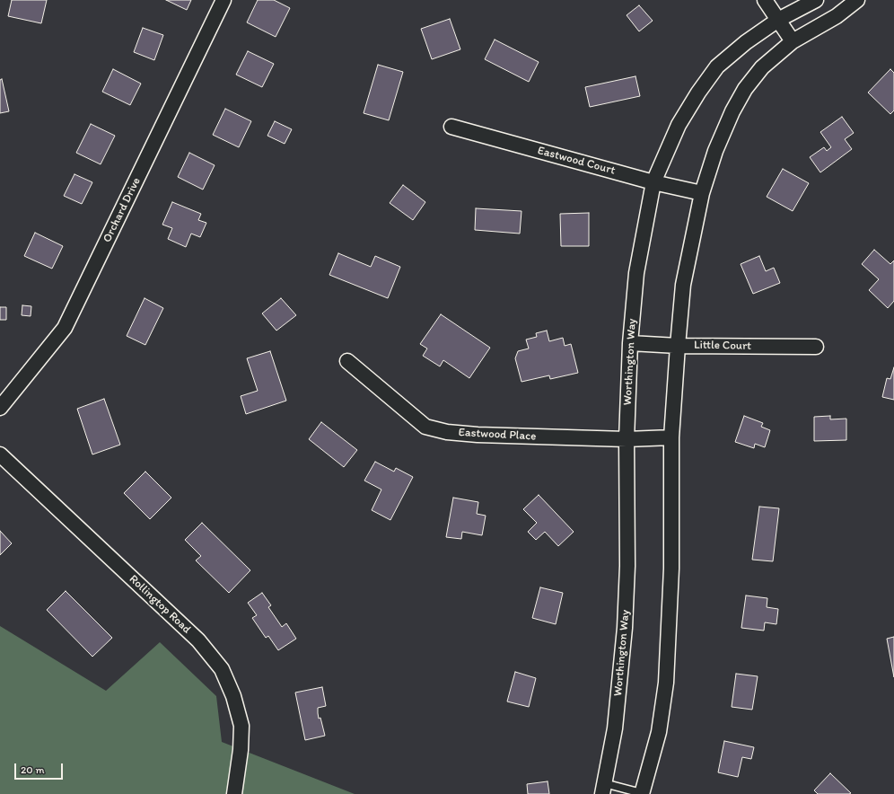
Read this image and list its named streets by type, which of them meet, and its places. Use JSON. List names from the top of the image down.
{
  "streets": {
    "street": [
      "Eastwood Court",
      "Orchard Drive",
      "Little Court",
      "Worthington Way",
      "Eastwood Place",
      "Rollingtop Road"
    ]
  },
  "crossings": [
    ["Eastwood Court", "Worthington Way"],
    ["Little Court", "Worthington Way"],
    ["Worthington Way", "Eastwood Place"]
  ],
  "scale_bar": "20 m"
}
